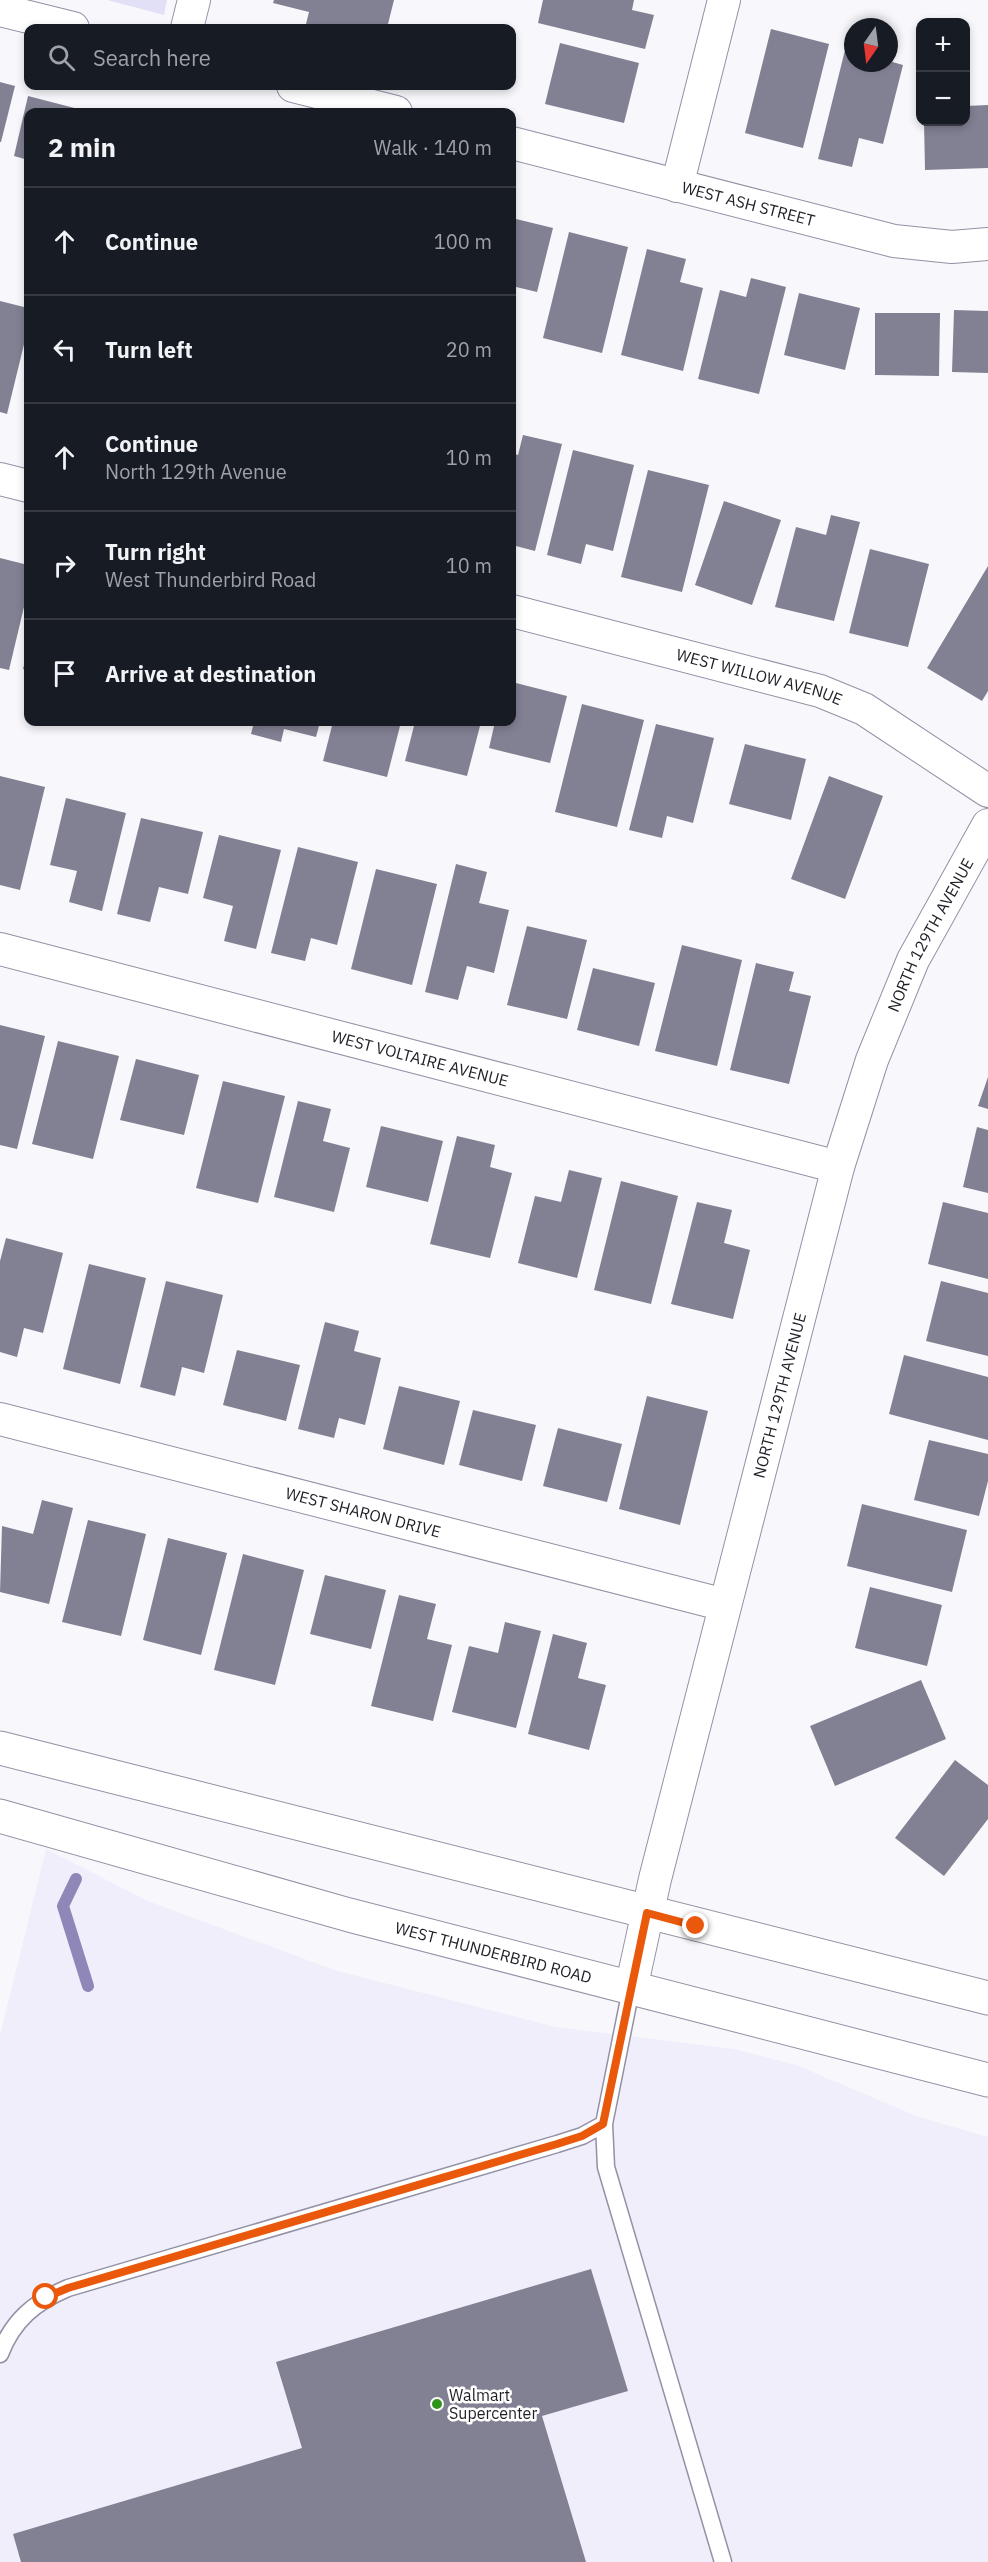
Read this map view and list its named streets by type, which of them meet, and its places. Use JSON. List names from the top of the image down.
{
  "streets": {
    "main road": ["WEST THUNDERBIRD ROAD"],
    "street": [
      "WEST ASH STREET",
      "WEST WILLOW AVENUE",
      "NORTH 129TH AVENUE",
      "WEST VOLTAIRE AVENUE",
      "WEST SHARON DRIVE"
    ]
  },
  "crossings": [
    ["NORTH 129TH AVENUE", "WEST VOLTAIRE AVENUE"],
    ["NORTH 129TH AVENUE", "WEST SHARON DRIVE"],
    ["NORTH 129TH AVENUE", "WEST THUNDERBIRD ROAD"]
  ],
  "places": ["Walmart Supercenter"],
  "north": "bottom",
  "page": {
    "map_buttons": ["+", "−"],
    "search": "Search here",
    "heading": ["2 min", "Walk · 140 m"],
    "list": [
      ["Continue", "100 m"],
      ["Turn left", "20 m"],
      ["Continue", "North 129th Avenue", "10 m"],
      ["Turn right", "West Thunderbird Road", "10 m"],
      "Arrive at destination"
    ]
  }
}
